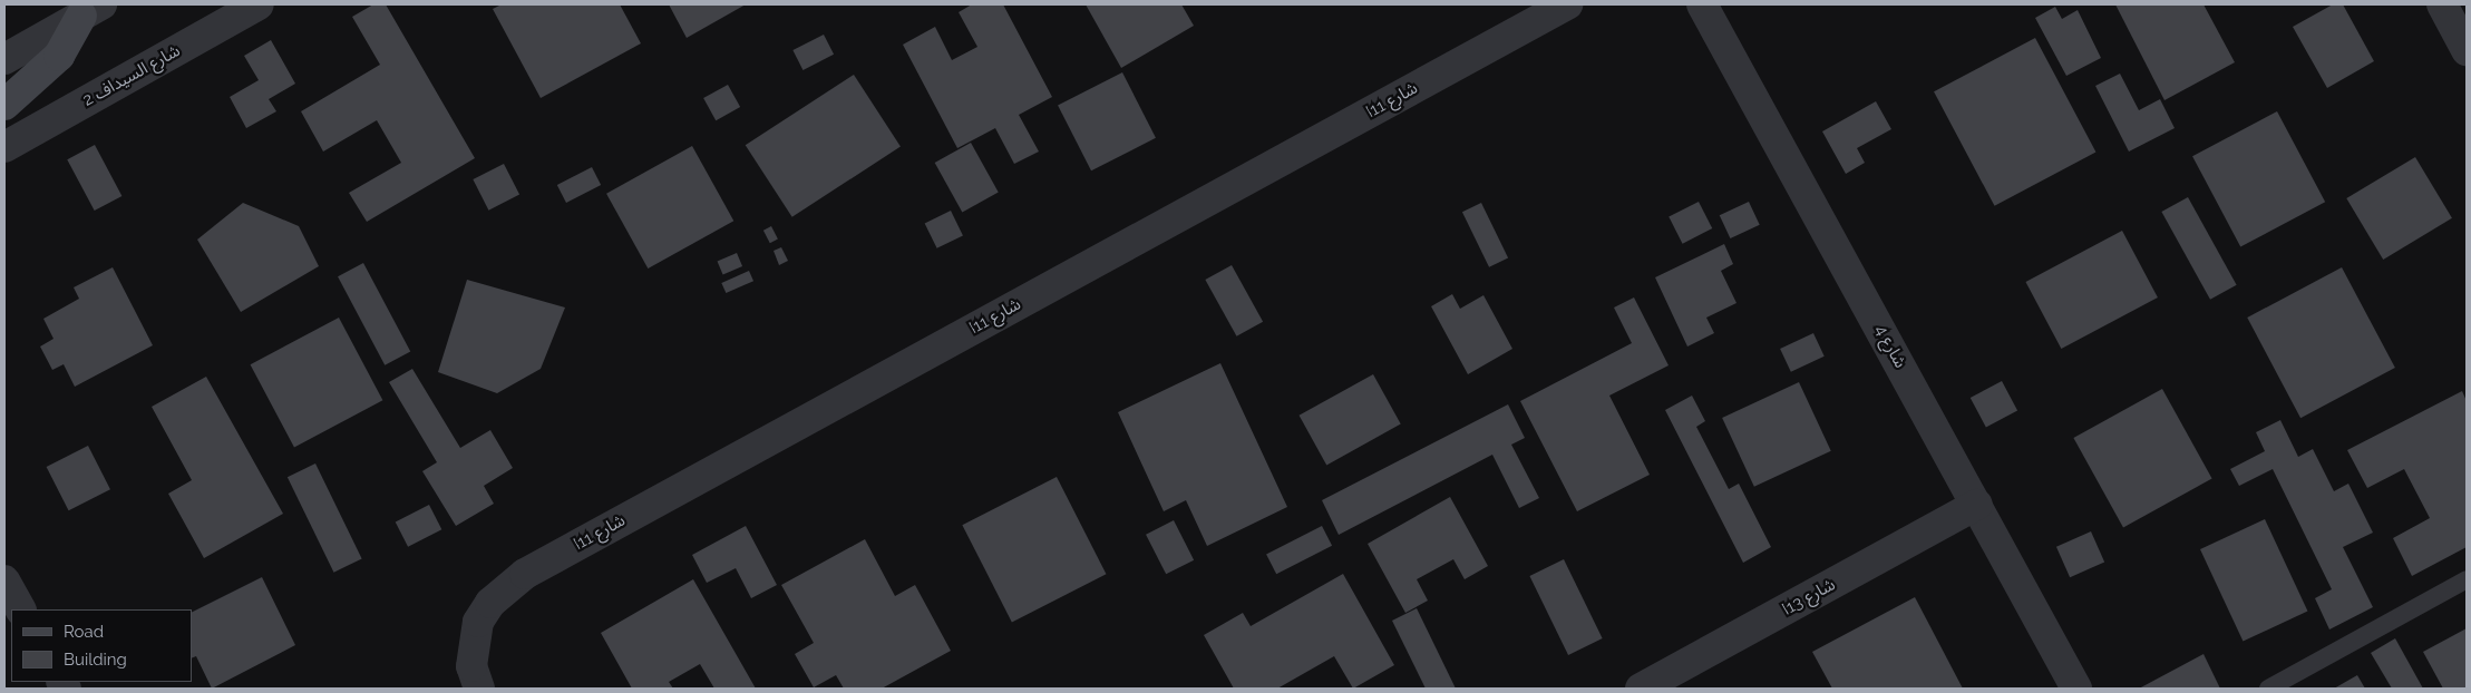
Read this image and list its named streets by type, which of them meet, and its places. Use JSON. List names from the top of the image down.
{
  "streets": {
    "street": [
      "شارع السيداف 2",
      "شارع 11ا",
      "شارع 4",
      "شارع 13ا"
    ]
  },
  "crossings": [
    ["شارع 4", "شارع 13ا"]
  ],
  "legend": ["Road", "Building"]
}
